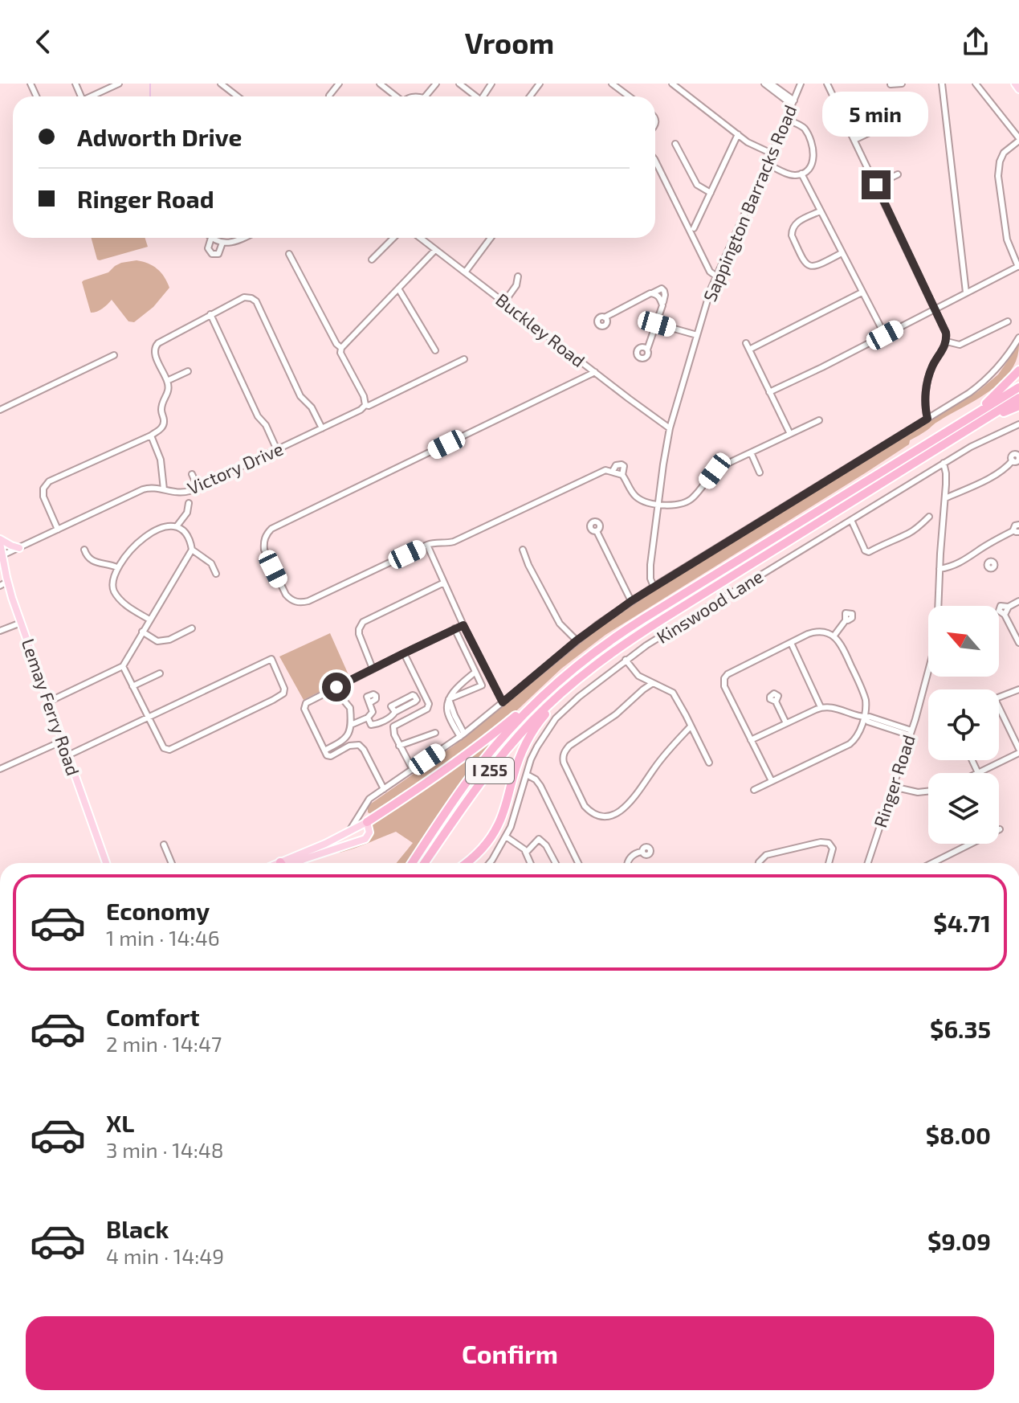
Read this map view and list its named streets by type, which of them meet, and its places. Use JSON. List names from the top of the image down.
{
  "streets": {
    "highway": ["I 255"],
    "main road": ["Lemay Ferry Road"],
    "street": [
      "Sappington Barracks Road",
      "Buckley Road",
      "Victory Drive",
      "Kinswood Lane",
      "Ringer Road"
    ]
  },
  "crossings": [
    ["Sappington Barracks Road", "Buckley Road"],
    ["Victory Drive", "Lemay Ferry Road"],
    ["Kinswood Lane", "Ringer Road"]
  ],
  "north": "top left",
  "page": {
    "header": "Vroom",
    "bubble": "5 min",
    "banner": ["Adworth Drive", "Ringer Road"],
    "list": [
      {
        "name": "Economy",
        "note": "1 min · 14:46",
        "value": "$4.71"
      },
      {
        "name": "Comfort",
        "note": "2 min · 14:47",
        "value": "$6.35"
      },
      {
        "name": "XL",
        "note": "3 min · 14:48",
        "value": "$8.00"
      },
      {
        "name": "Black",
        "note": "4 min · 14:49",
        "value": "$9.09"
      }
    ],
    "buttons": "Confirm"
  }
}
